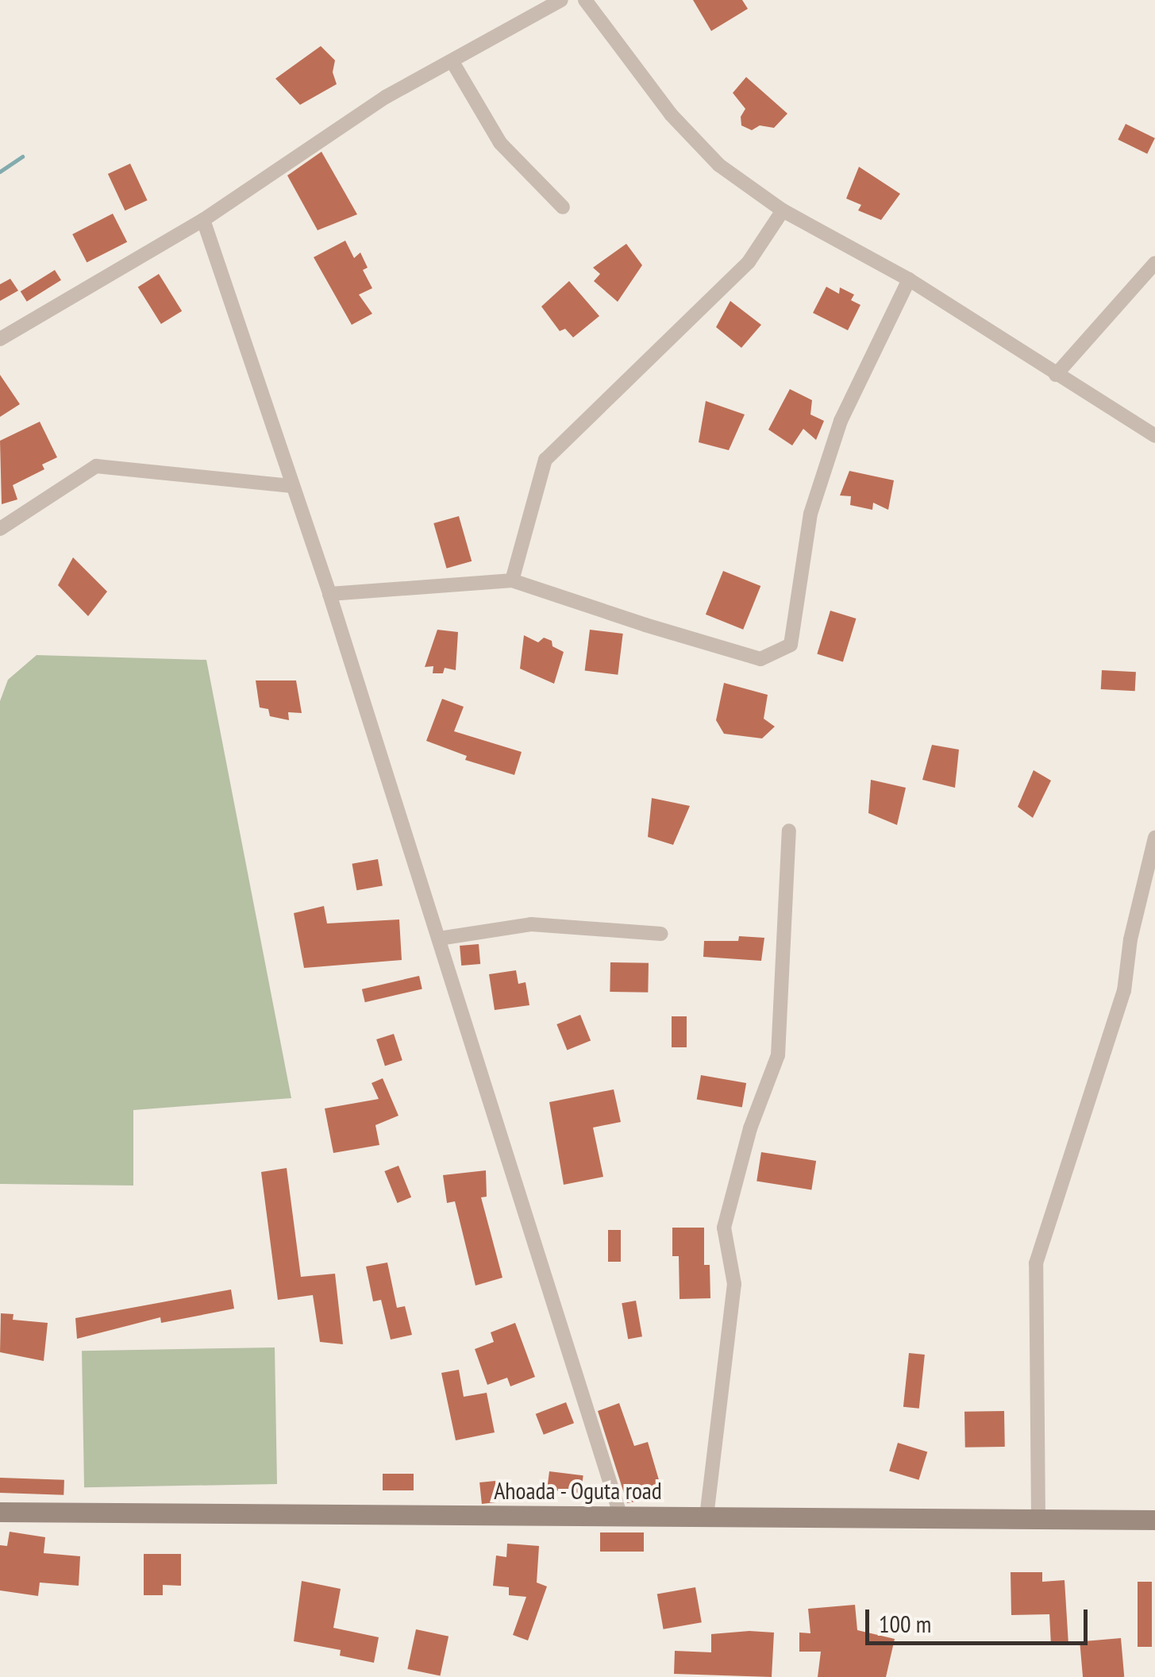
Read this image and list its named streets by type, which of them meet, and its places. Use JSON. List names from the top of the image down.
{
  "streets": {
    "main road": ["Ahoada - Oguta road"]
  },
  "scale_bar": "100 m"
}
